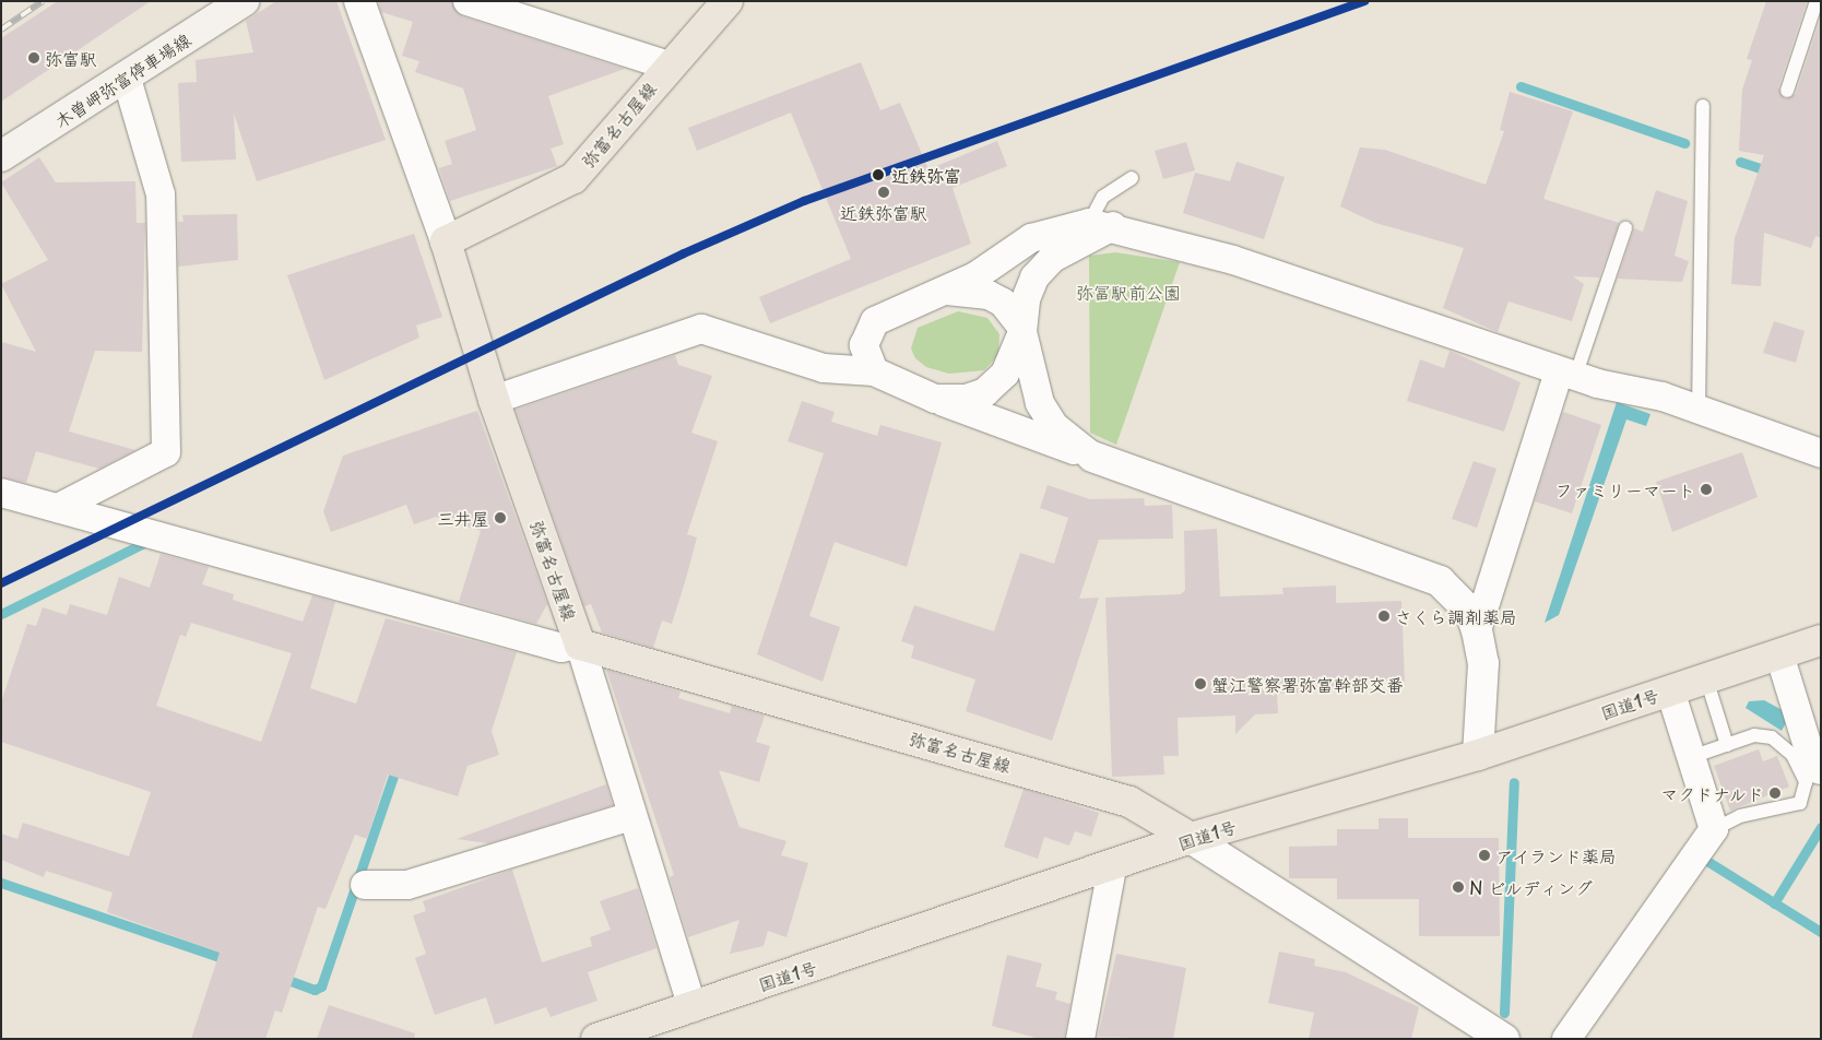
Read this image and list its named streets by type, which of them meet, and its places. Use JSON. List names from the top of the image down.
{
  "streets": {
    "main road": ["木曽岬弥富停車場線", "弥富名古屋線", "国道1号"]
  },
  "crossings": [
    ["弥富名古屋線", "国道1号"]
  ],
  "parks": ["弥冨駅前公園"],
  "places": [
    "弥富駅",
    "近鉄弥富",
    "近鉄弥富駅",
    "ファミリーマート",
    "三井屋",
    "さくら調剤薬局",
    "蟹江警察署弥富幹部交番",
    "マクドナルド",
    "アイランド薬局",
    "N ビルディング"
  ]
}
